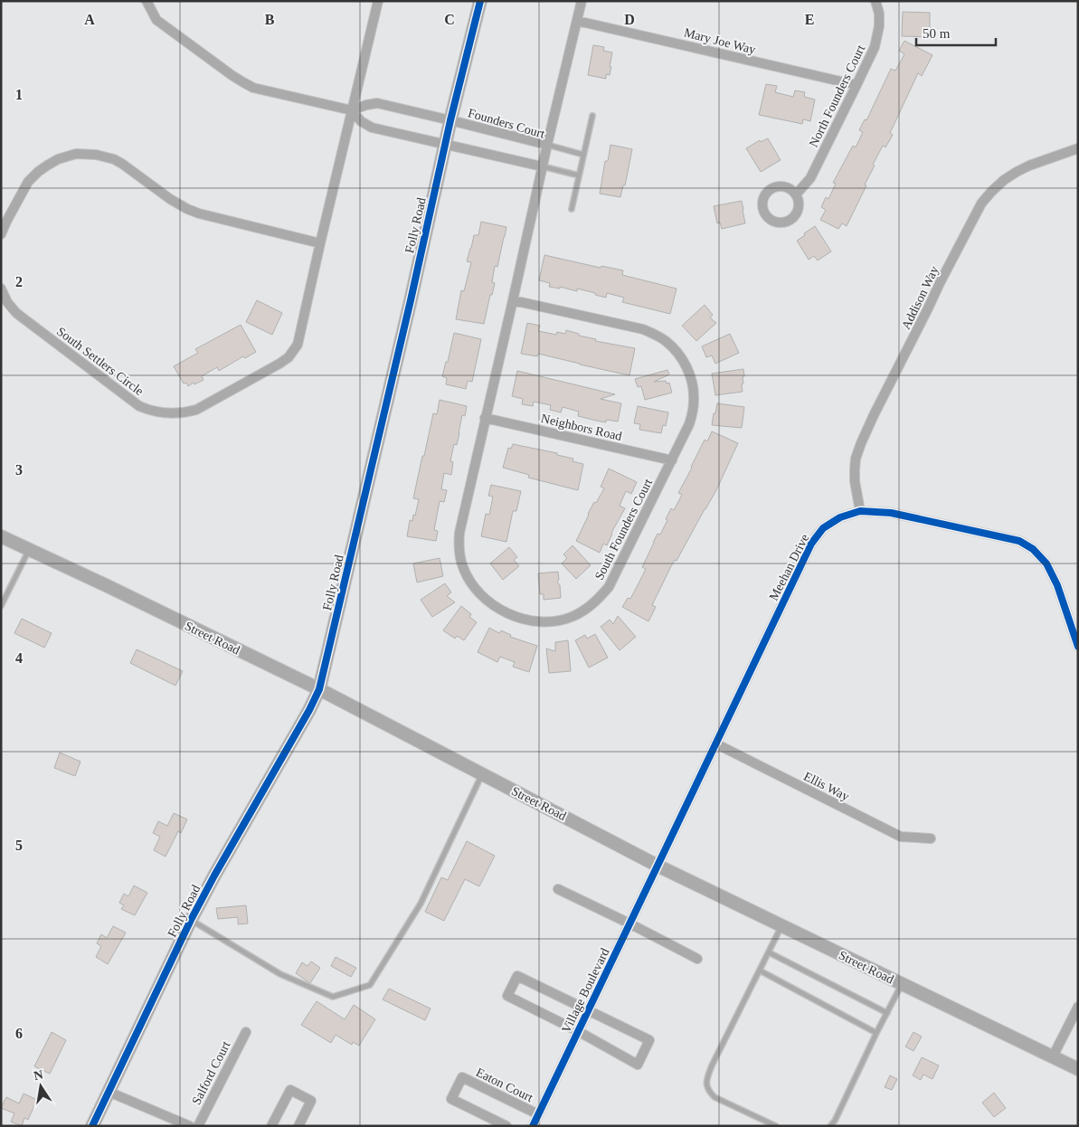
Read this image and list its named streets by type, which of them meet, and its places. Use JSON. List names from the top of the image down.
{
  "streets": {
    "main road": ["Folly Road", "Street Road"],
    "street": [
      "Mary Joe Way",
      "North Founders Court",
      "Founders Court",
      "Addison Way",
      "South Settlers Circle",
      "Neighbors Road",
      "South Founders Court",
      "Meehan Drive",
      "Ellis Way",
      "Village Boulevard",
      "Salford Court",
      "Eaton Court"
    ]
  },
  "crossings": [
    ["Mary Joe Way", "North Founders Court"],
    ["Founders Court", "Folly Road"],
    ["Founders Court", "South Settlers Circle"],
    ["Founders Court", "South Founders Court"],
    ["Folly Road", "Street Road"],
    ["Addison Way", "Meehan Drive"],
    ["Neighbors Road", "South Founders Court"],
    ["Meehan Drive", "Street Road"],
    ["Meehan Drive", "Ellis Way"],
    ["Meehan Drive", "Village Boulevard"],
    ["Street Road", "Village Boulevard"],
    ["Village Boulevard", "Eaton Court"]
  ],
  "scale_bar": "50 m",
  "north": "top",
  "grid": {
    "columns": [
      "A",
      "B",
      "C",
      "D",
      "E"
    ],
    "rows": [
      "1",
      "2",
      "3",
      "4",
      "5",
      "6"
    ]
  }
}
